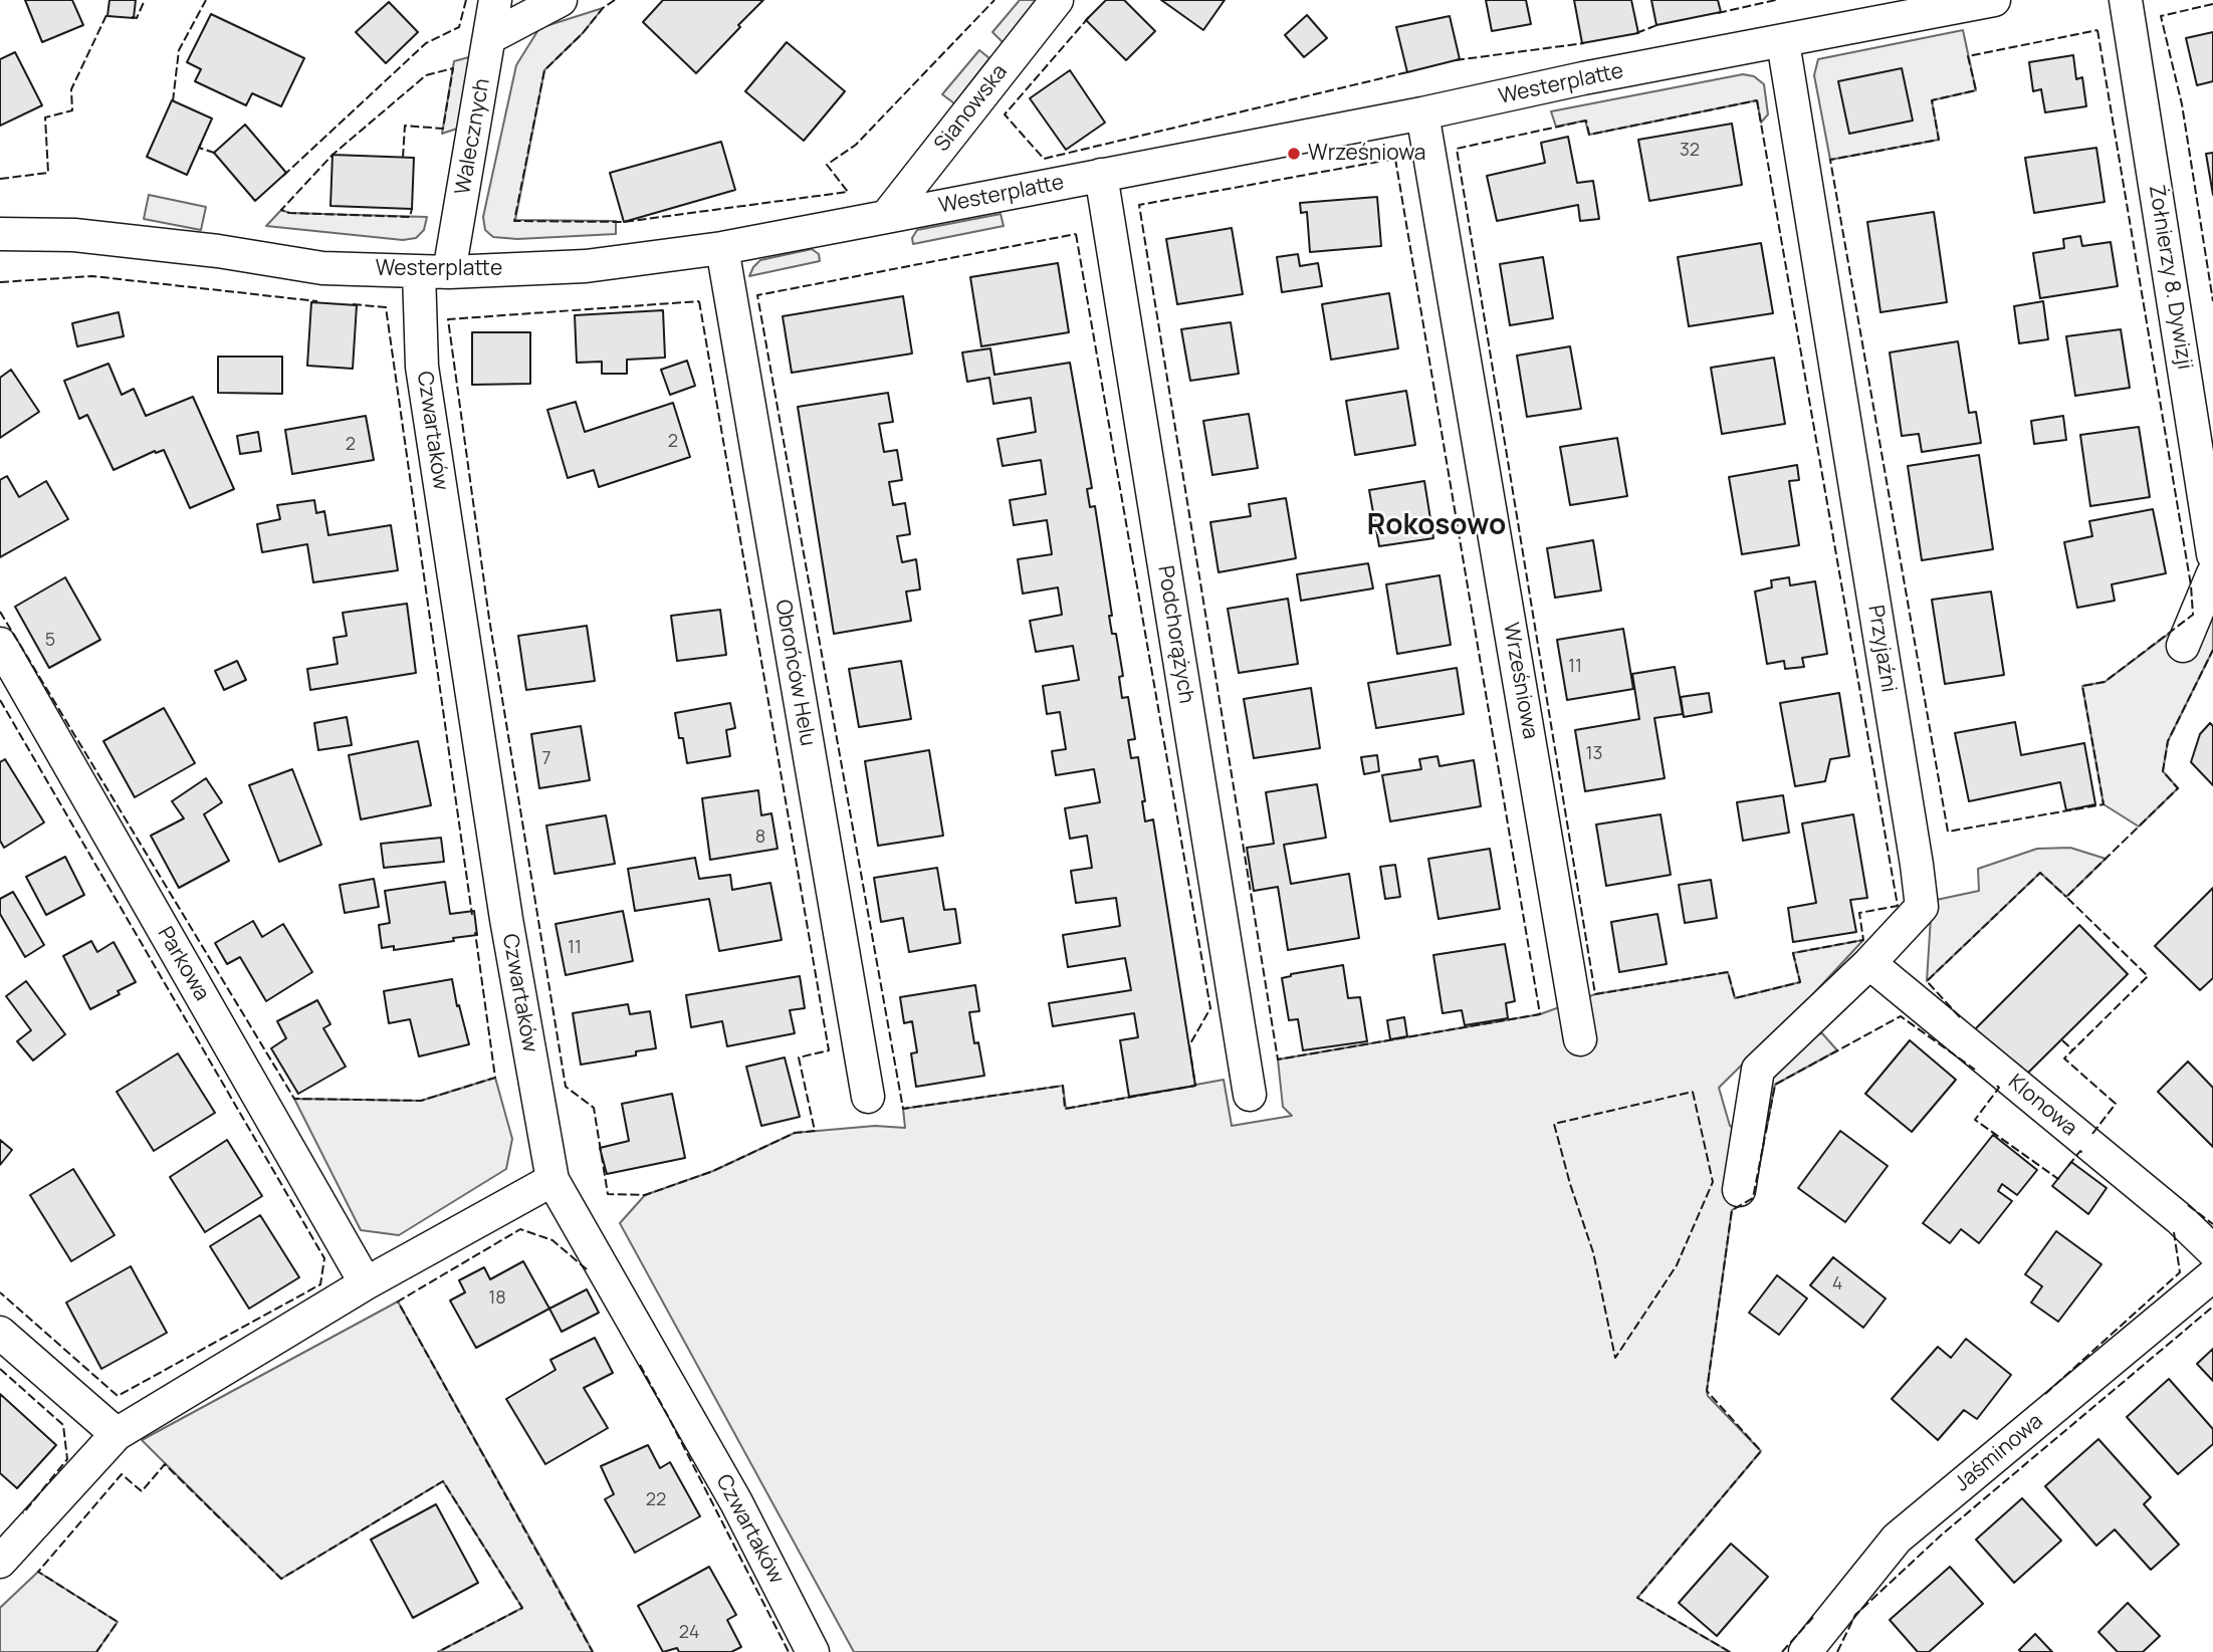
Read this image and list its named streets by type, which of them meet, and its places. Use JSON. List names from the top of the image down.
{
  "streets": {
    "street": [
      "Westerplatte",
      "Sianowska",
      "Walecznych",
      "Żołnierzy 8. Dywizji",
      "Czwartaków",
      "Podchorążych",
      "Przyjaźni",
      "Obrońców Helu",
      "Wrześniowa",
      "Parkowa",
      "Klonowa",
      "Jaśminowa"
    ]
  },
  "crossings": [
    ["Westerplatte", "Sianowska"],
    ["Westerplatte", "Walecznych"],
    ["Westerplatte", "Czwartaków"],
    ["Westerplatte", "Podchorążych"],
    ["Westerplatte", "Przyjaźni"],
    ["Westerplatte", "Obrońców Helu"],
    ["Westerplatte", "Wrześniowa"],
    ["Walecznych", "Czwartaków"],
    ["Przyjaźni", "Klonowa"]
  ],
  "districts": ["Rokosowo"],
  "places": ["Wrześniowa"],
  "house_numbers": [
    "32",
    "2",
    "2",
    "5",
    "11",
    "13",
    "7",
    "8",
    "11",
    "4",
    "18",
    "22",
    "24"
  ]
}
